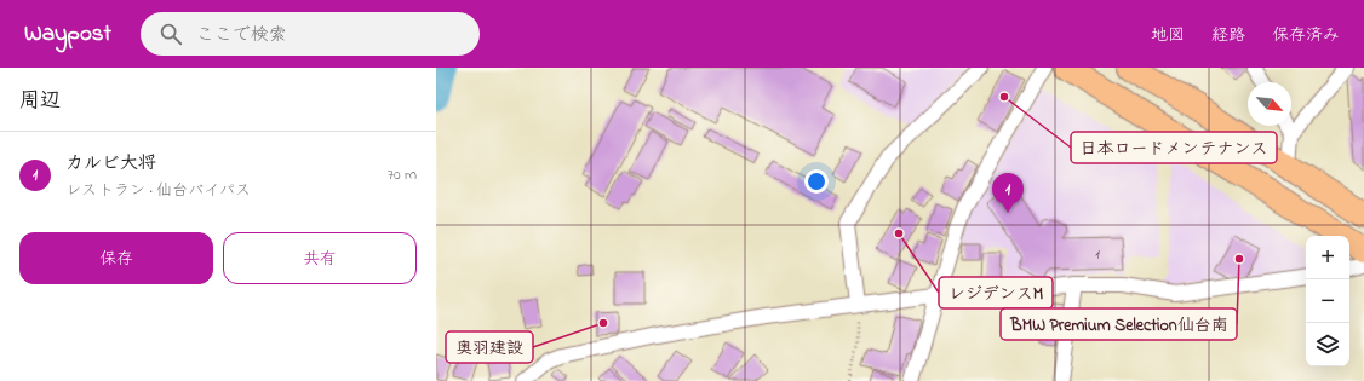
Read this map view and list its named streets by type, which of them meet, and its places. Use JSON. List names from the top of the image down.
{
  "places": [
    "日本ロードメンテナンス",
    "レジデンスM",
    "BMW Premium Selection仙台南",
    "奥羽建設"
  ],
  "house_numbers": ["1"],
  "north": "bottom right",
  "page": {
    "header": "Waypost",
    "search": "ここで検索",
    "nav": ["地図", "経路", "保存済み"],
    "heading": "周辺",
    "list": [
      {
        "mark": "1",
        "name": "カルビ大将",
        "note": "レストラン · 仙台バイパス",
        "value": "70 m"
      }
    ],
    "pins": "1",
    "buttons": ["保存", "共有"],
    "map_buttons": ["+", "−"]
  }
}
